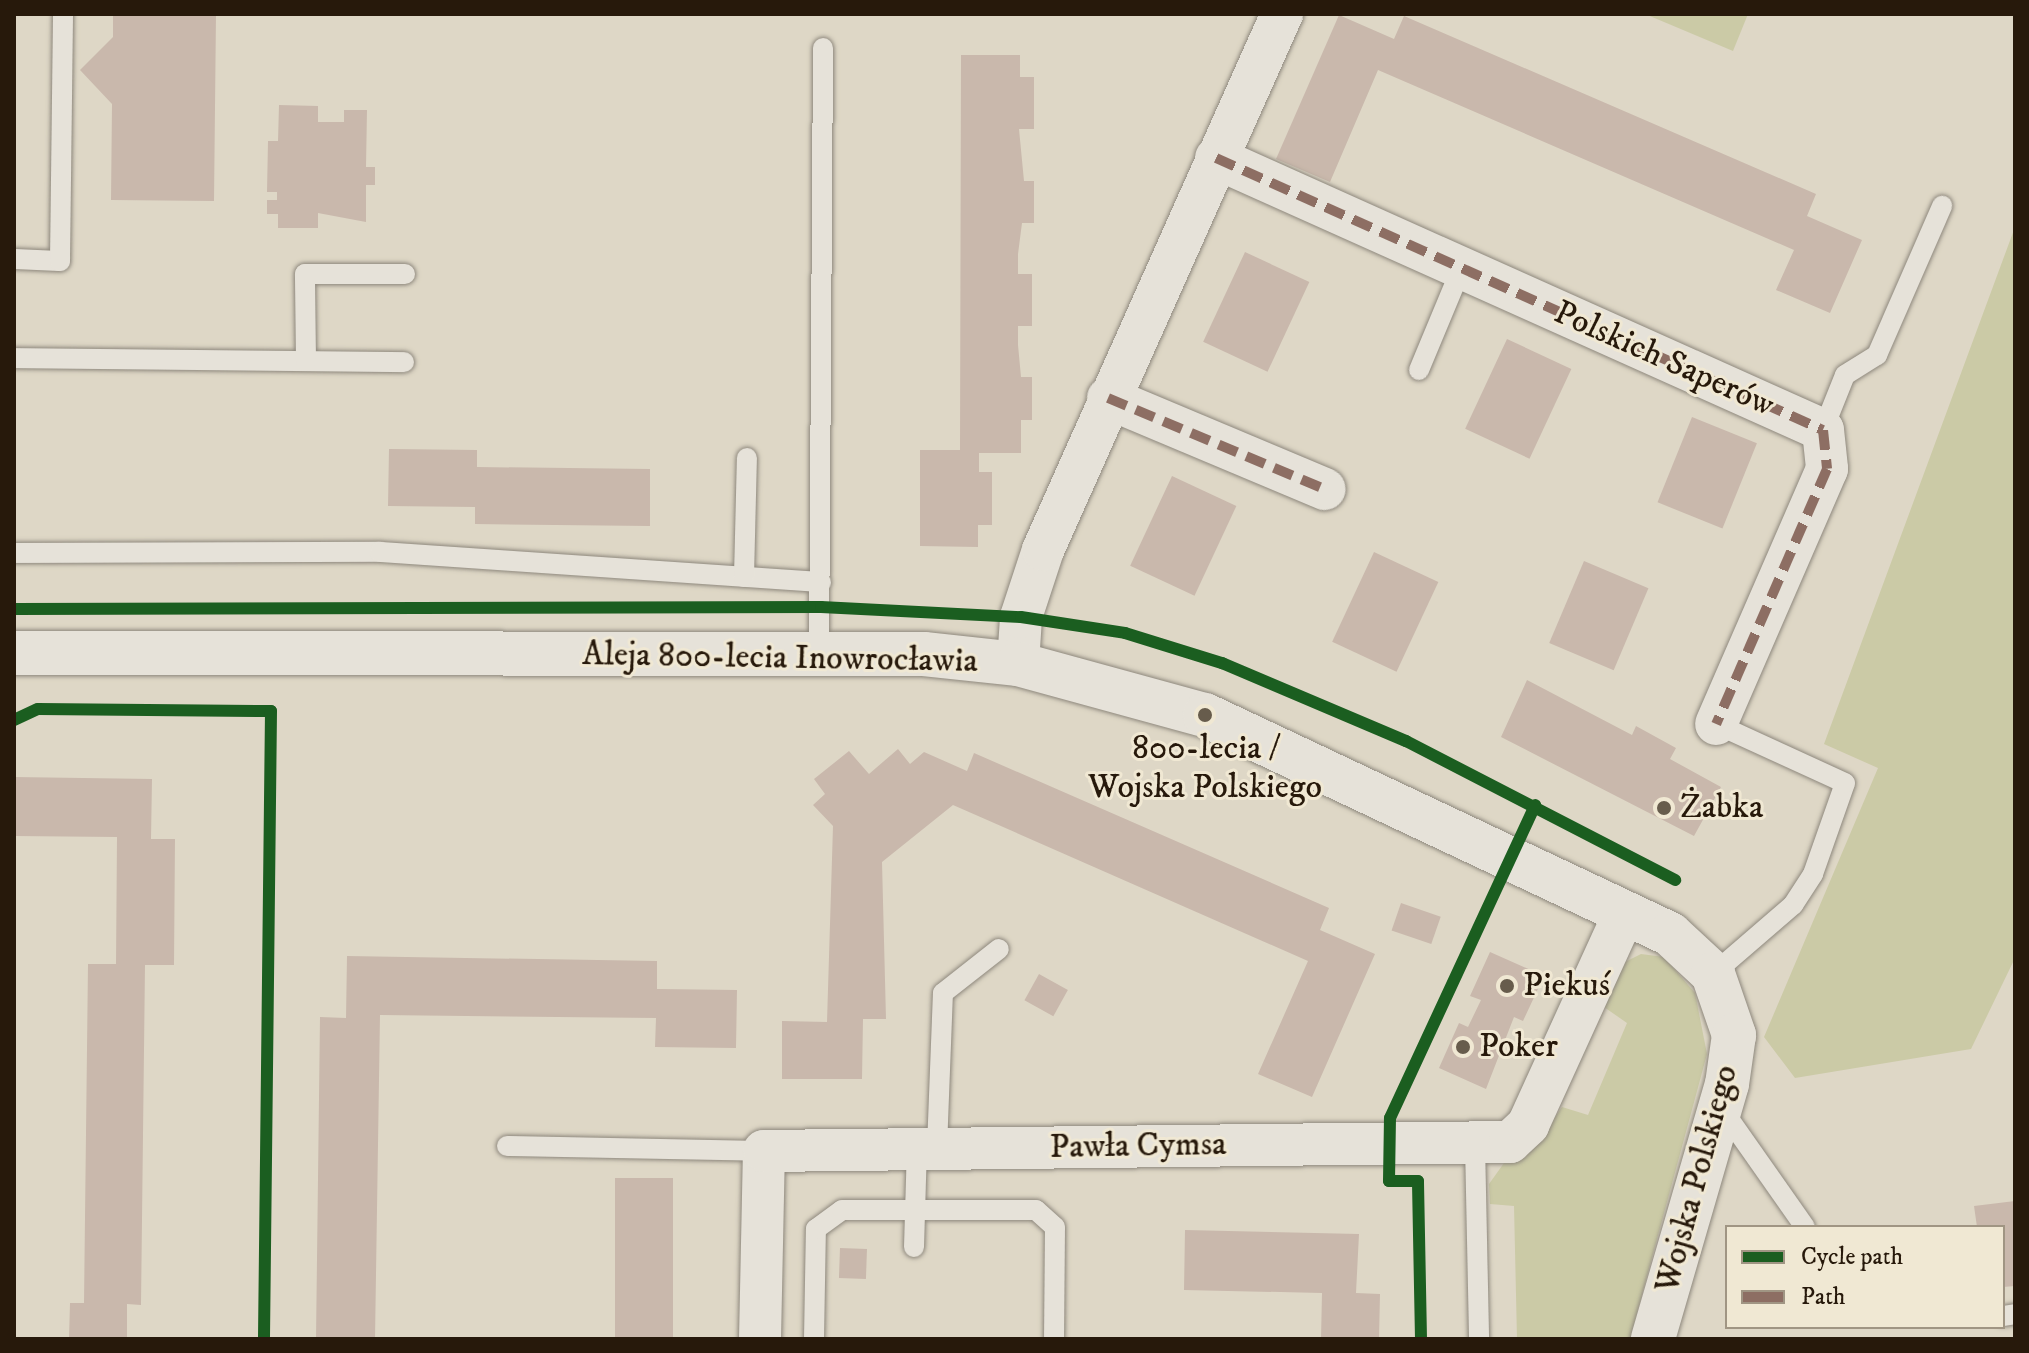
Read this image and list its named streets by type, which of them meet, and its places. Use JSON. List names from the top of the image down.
{
  "streets": {
    "street": [
      "Polskich Saperów",
      "Aleja 800-lecia Inowrocławia",
      "Pawła Cymsa",
      "Wojska Polskiego"
    ]
  },
  "crossings": [
    ["Aleja 800-lecia Inowrocławia", "Pawła Cymsa"],
    ["Aleja 800-lecia Inowrocławia", "Wojska Polskiego"]
  ],
  "places": [
    "800-lecia / Wojska Polskiego",
    "Żabka",
    "Piekuś",
    "Poker"
  ],
  "legend": ["Cycle path", "Path"]
}
